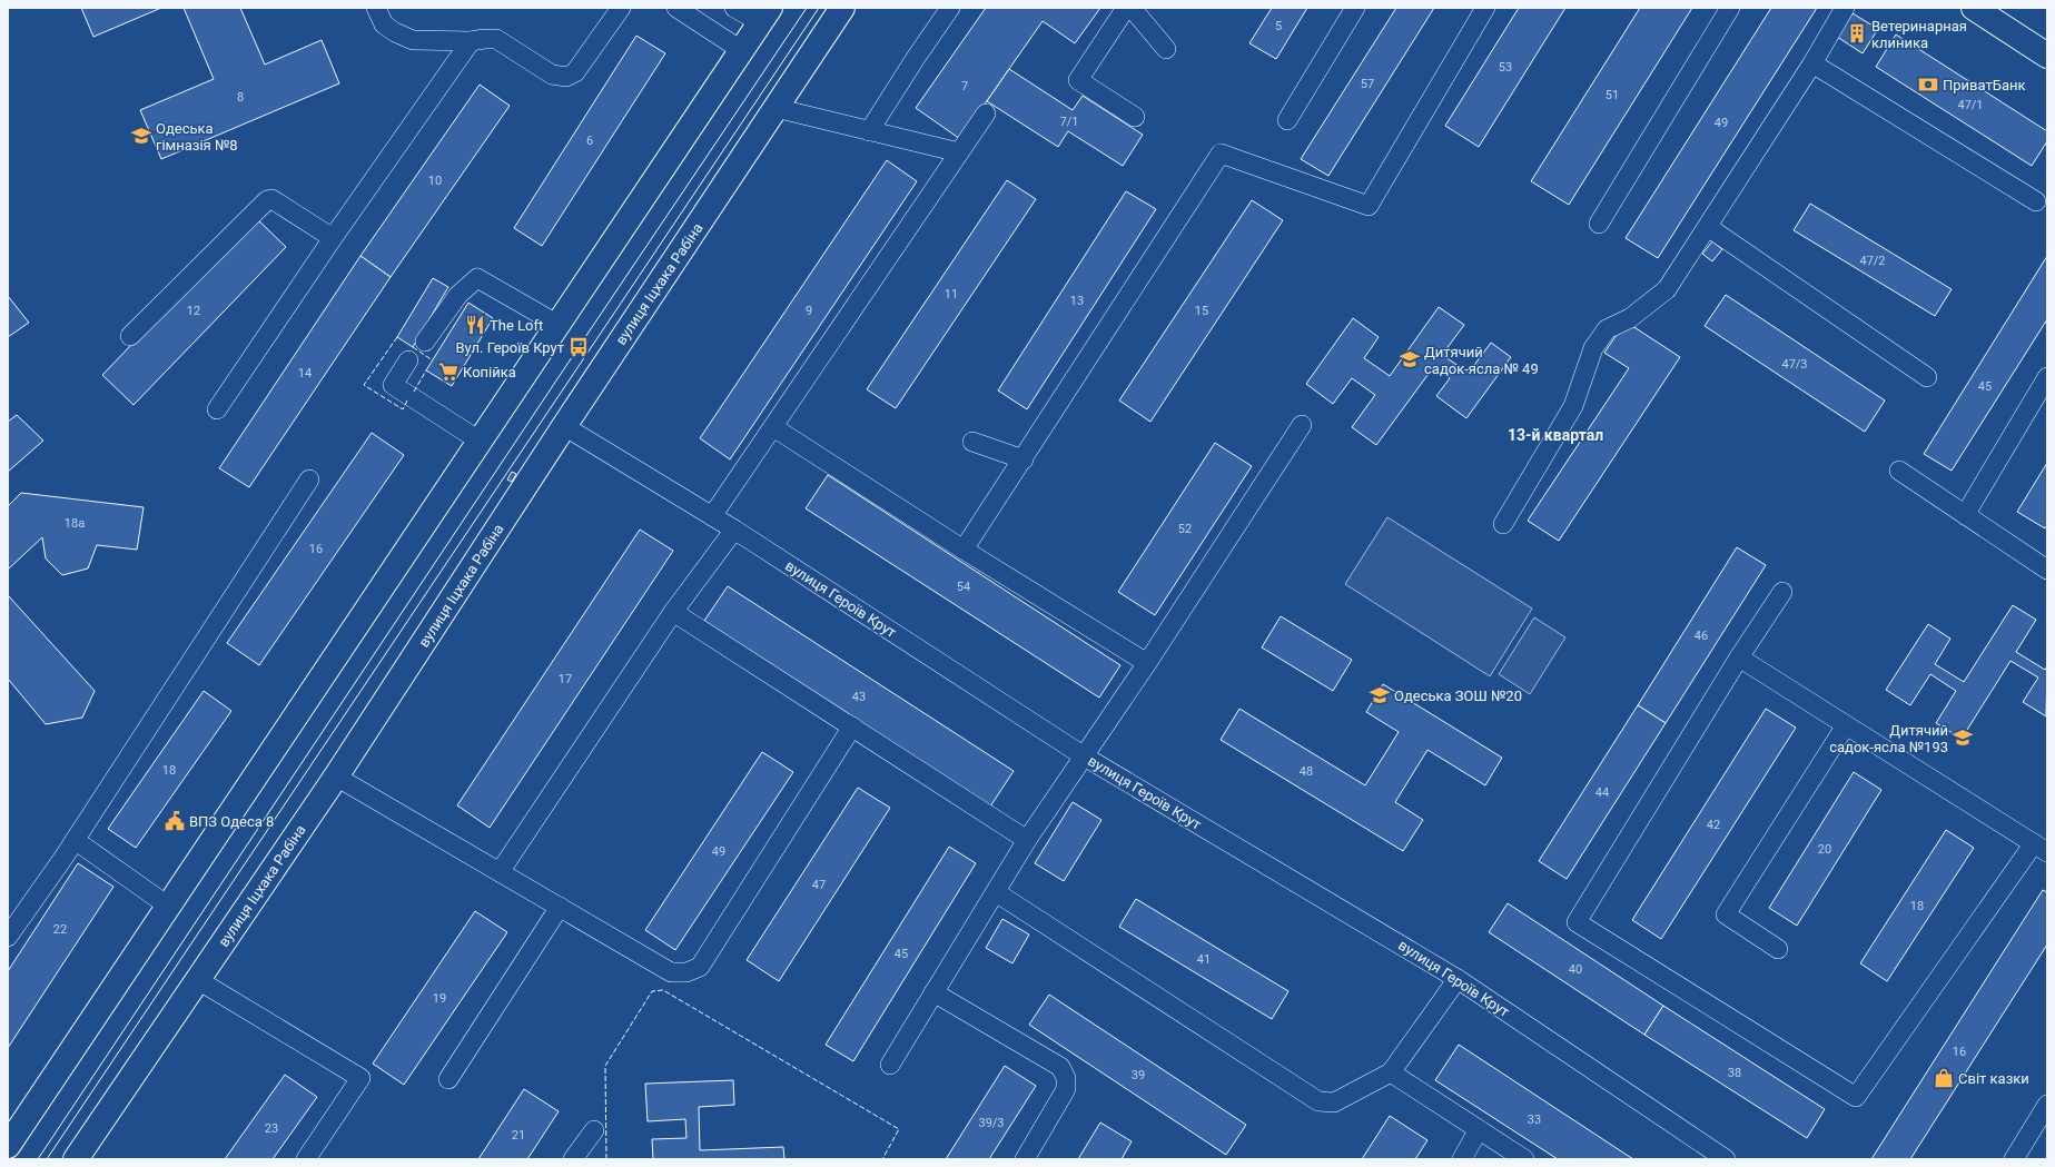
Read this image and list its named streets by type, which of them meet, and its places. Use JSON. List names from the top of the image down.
{
  "streets": {
    "main road": ["вулиця Іцхака Рабіна"],
    "street": ["вулиця Героїв Крут"]
  },
  "crossings": [
    ["вулиця Іцхака Рабіна", "вулиця Героїв Крут"]
  ],
  "districts": ["13-й квартал"],
  "places": {
    "building": ["Ветеринарная клиника"],
    "bank": ["ПриватБанк"],
    "school or university": [
      "Одеська гімназія №8",
      "Дитячий садок-ясла № 49",
      "Одеська ЗОШ №20",
      "Дитячий садок-ясла №193"
    ],
    "restaurant": ["The Loft"],
    "bus stop": ["Вул. Героїв Крут"],
    "supermarket": ["Копійка"],
    "public building": ["ВПЗ Одеса 8"],
    "shop": ["Світ казки"]
  },
  "house_numbers": [
    "5",
    "53",
    "57",
    "7",
    "51",
    "8",
    "47/1",
    "7/1",
    "49",
    "6",
    "10",
    "47/2",
    "11",
    "13",
    "12",
    "9",
    "15",
    "47/3",
    "14",
    "45",
    "18а",
    "52",
    "16",
    "54",
    "46",
    "17",
    "43",
    "18",
    "48",
    "44",
    "42",
    "20",
    "49",
    "47",
    "18",
    "22",
    "45",
    "41",
    "40",
    "19",
    "16",
    "38",
    "39",
    "33",
    "39/3",
    "23",
    "21"
  ]
}
